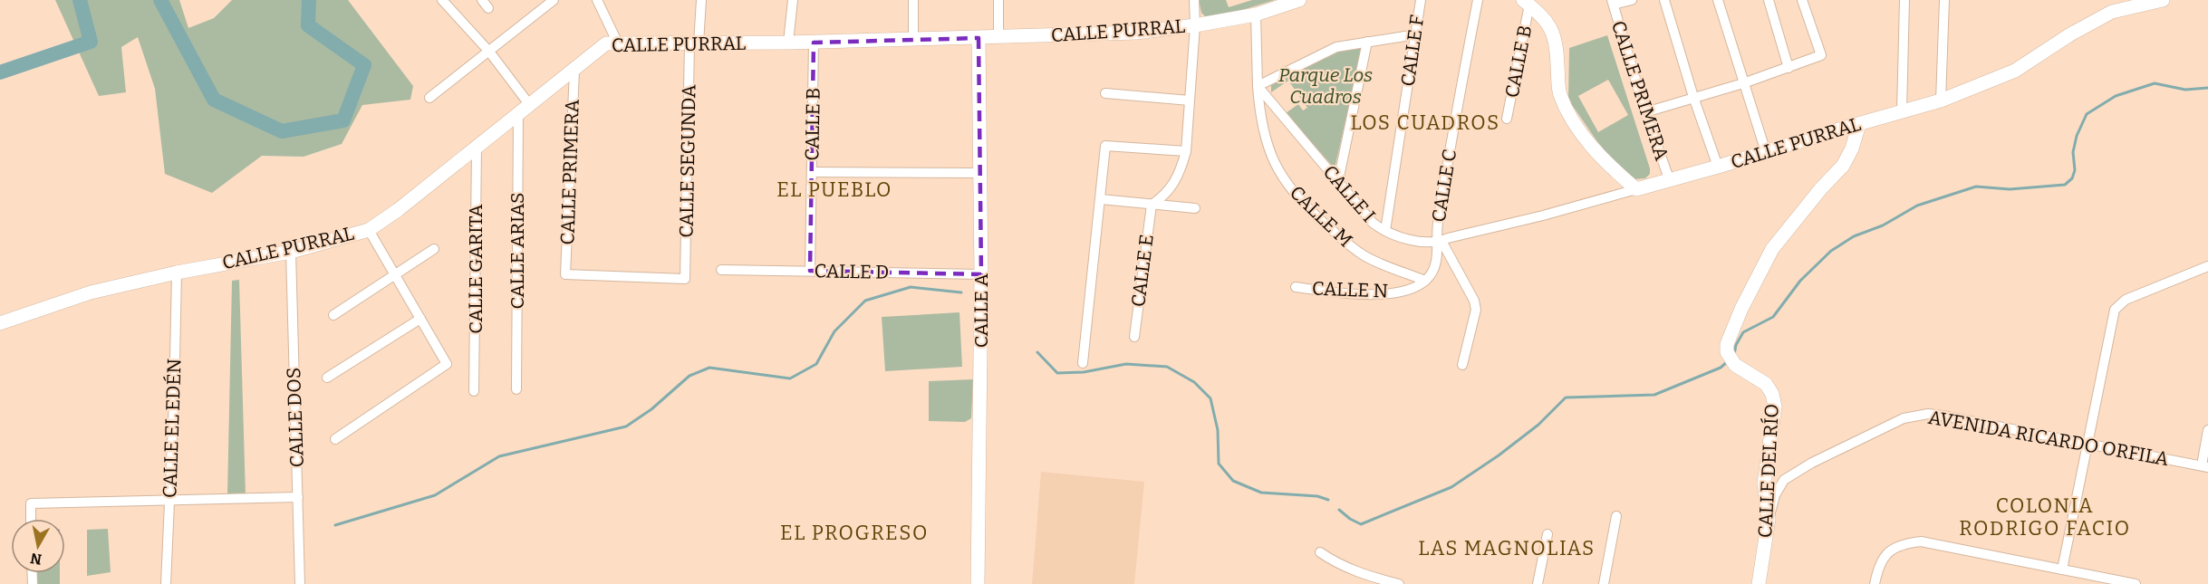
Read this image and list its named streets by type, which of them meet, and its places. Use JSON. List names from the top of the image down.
{
  "streets": {
    "street": [
      "CALLE PURRAL",
      "CALLE F",
      "CALLE B",
      "CALLE PRIMERA",
      "CALLE SEGUNDA",
      "CALLE C",
      "CALLE I",
      "CALLE M",
      "CALLE ARIAS",
      "CALLE GARITA",
      "CALLE E",
      "CALLE D",
      "CALLE N",
      "CALLE A",
      "CALLE DOS",
      "CALLE EL EDÉN",
      "AVENIDA RICARDO ORFILA",
      "CALLE DEL RÍO"
    ]
  },
  "crossings": [
    ["CALLE PURRAL", "CALLE B"],
    ["CALLE PURRAL", "CALLE PRIMERA"],
    ["CALLE PURRAL", "CALLE SEGUNDA"],
    ["CALLE PURRAL", "CALLE I"],
    ["CALLE PURRAL", "CALLE ARIAS"],
    ["CALLE PURRAL", "CALLE GARITA"],
    ["CALLE PURRAL", "CALLE A"],
    ["CALLE PURRAL", "CALLE DOS"],
    ["CALLE PURRAL", "CALLE EL EDÉN"],
    ["CALLE PURRAL", "CALLE DEL RÍO"],
    ["CALLE F", "CALLE I"],
    ["CALLE B", "CALLE D"],
    ["CALLE PRIMERA", "CALLE SEGUNDA"],
    ["CALLE C", "CALLE I"],
    ["CALLE I", "CALLE M"],
    ["CALLE M", "CALLE N"],
    ["CALLE D", "CALLE A"],
    ["AVENIDA RICARDO ORFILA", "CALLE DEL RÍO"]
  ],
  "districts": [
    "LOS CUADROS",
    "EL PUEBLO",
    "COLONIA RODRIGO FACIO",
    "EL PROGRESO",
    "LAS MAGNOLIAS"
  ],
  "parks": ["Parque Los Cuadros"],
  "north": "bottom"
}
